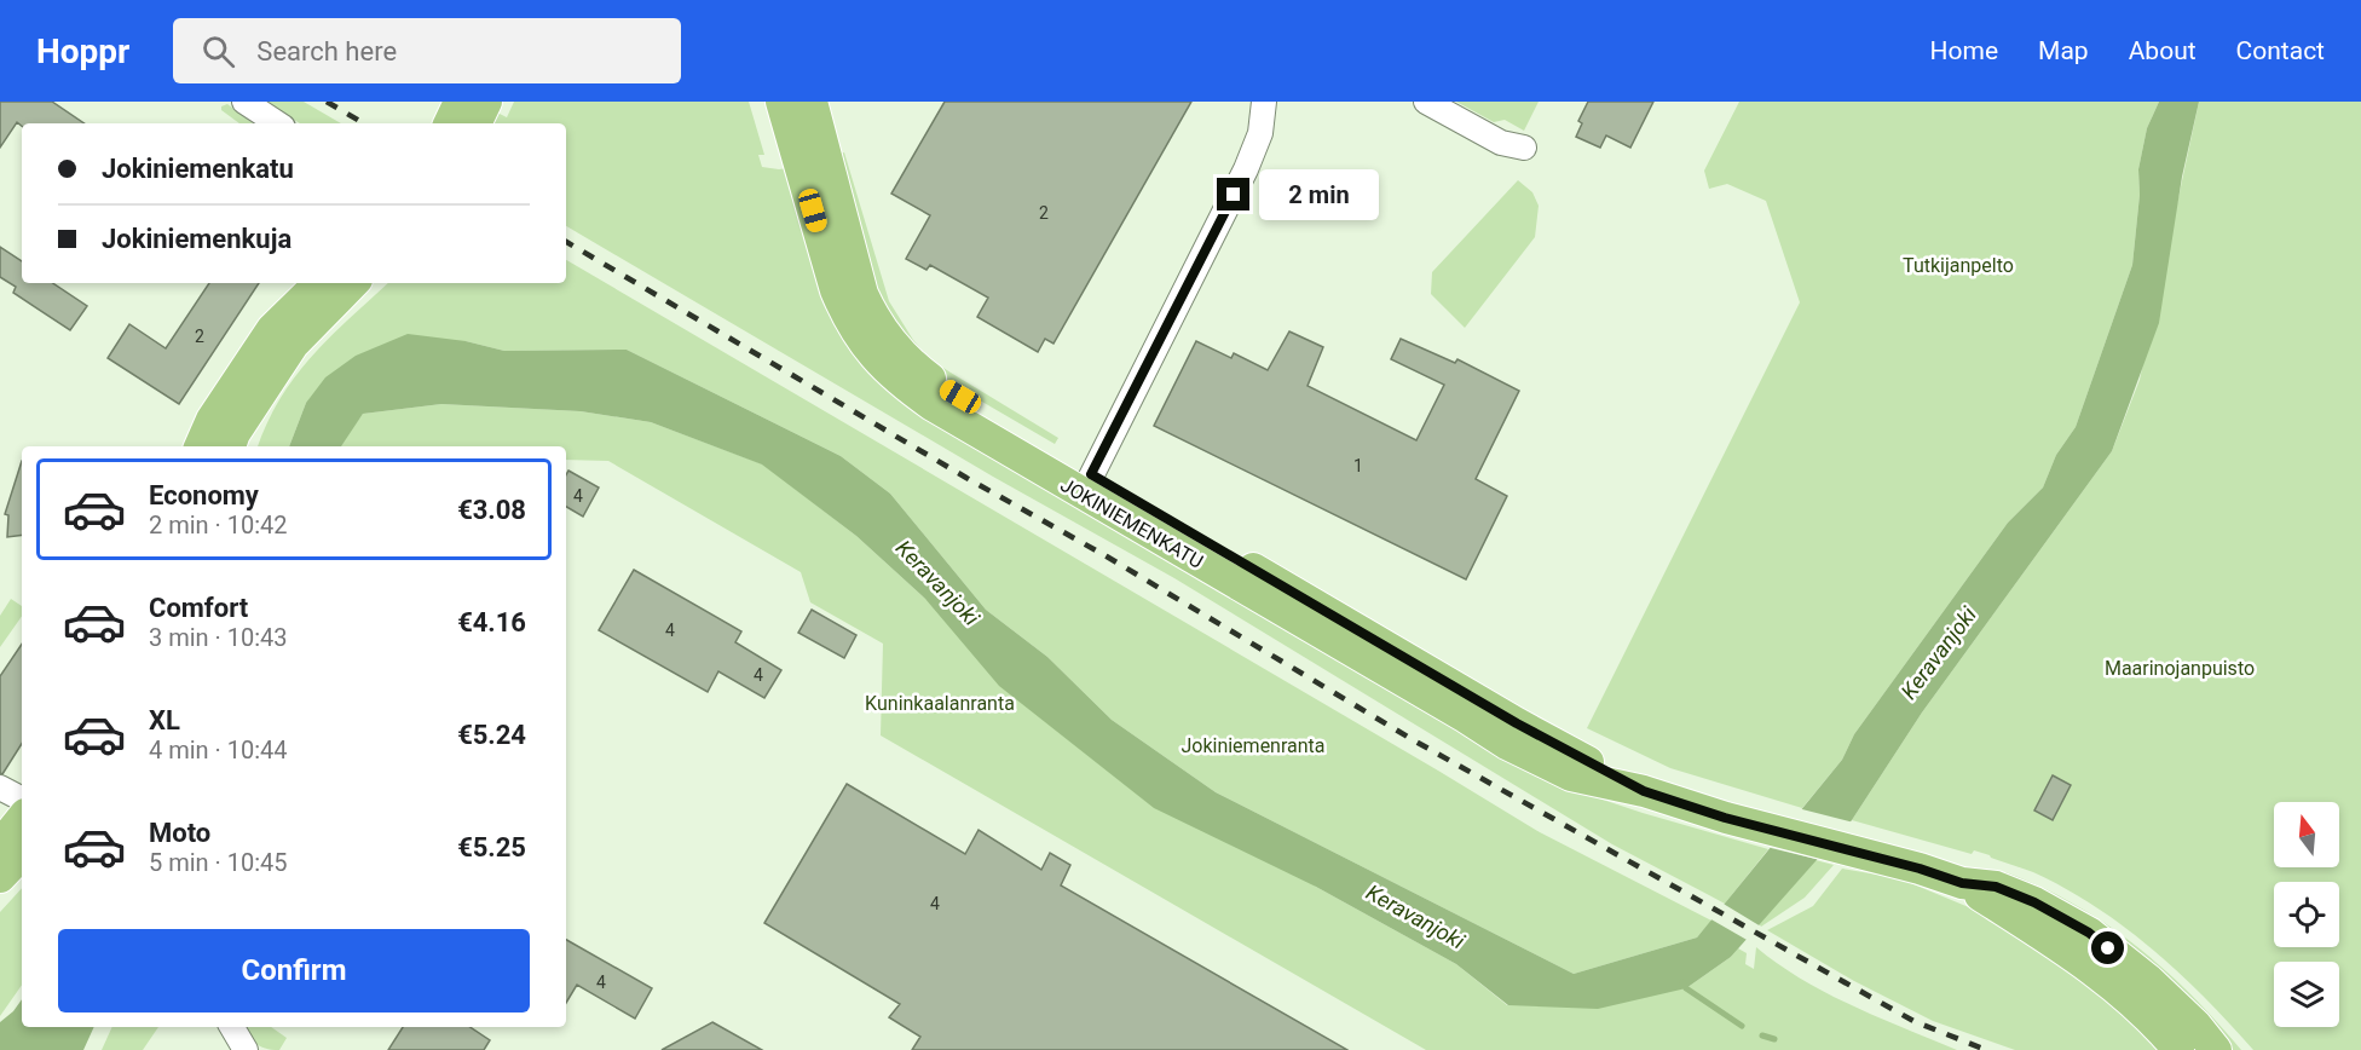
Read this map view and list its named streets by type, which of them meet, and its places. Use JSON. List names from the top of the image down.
{
  "streets": {
    "main road": ["JOKINIEMENKATU"]
  },
  "water": ["Keravanjoki"],
  "parks": [
    "Tutkijanpelto",
    "Maarinojanpuisto",
    "Kuninkaalanranta",
    "Jokiniemenranta"
  ],
  "house_numbers": [
    "2",
    "2",
    "1",
    "4",
    "4",
    "4",
    "4",
    "4"
  ],
  "north": "top",
  "page": {
    "header": "Hoppr",
    "search": "Search here",
    "nav": [
      "Home",
      "Map",
      "About",
      "Contact"
    ],
    "banner": ["Jokiniemenkatu", "Jokiniemenkuja"],
    "bubble": "2 min",
    "list": [
      {
        "name": "Economy",
        "note": "2 min · 10:42",
        "value": "€3.08"
      },
      {
        "name": "Comfort",
        "note": "3 min · 10:43",
        "value": "€4.16"
      },
      {
        "name": "XL",
        "note": "4 min · 10:44",
        "value": "€5.24"
      },
      {
        "name": "Moto",
        "note": "5 min · 10:45",
        "value": "€5.25"
      }
    ],
    "buttons": "Confirm"
  }
}
